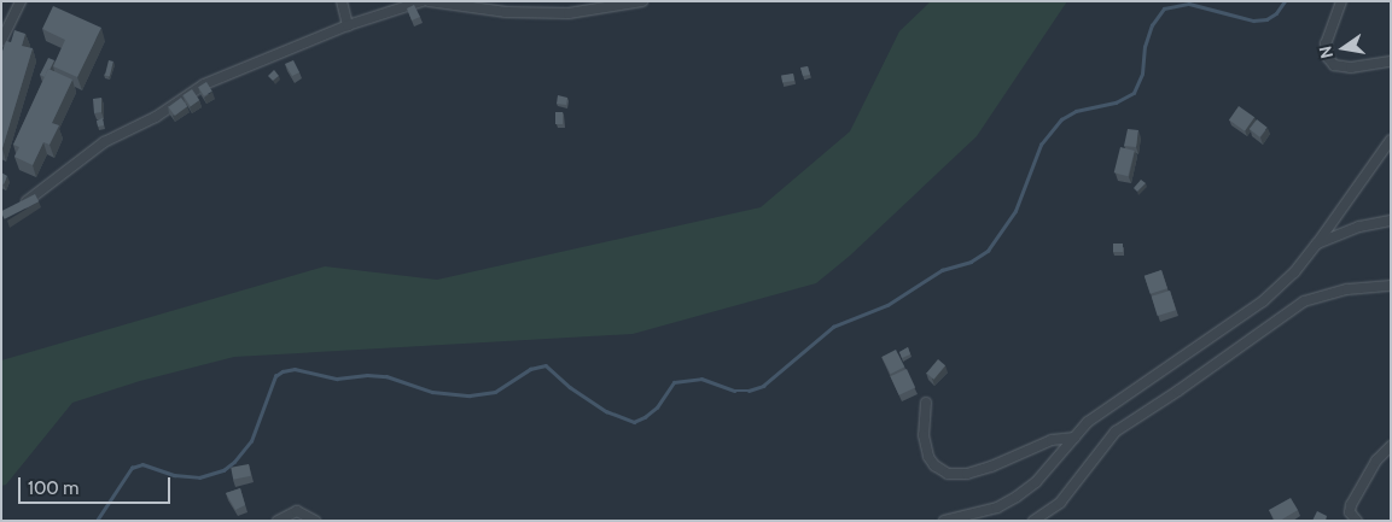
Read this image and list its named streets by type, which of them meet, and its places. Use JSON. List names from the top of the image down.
{
  "scale_bar": "100 m",
  "north": "left"
}
